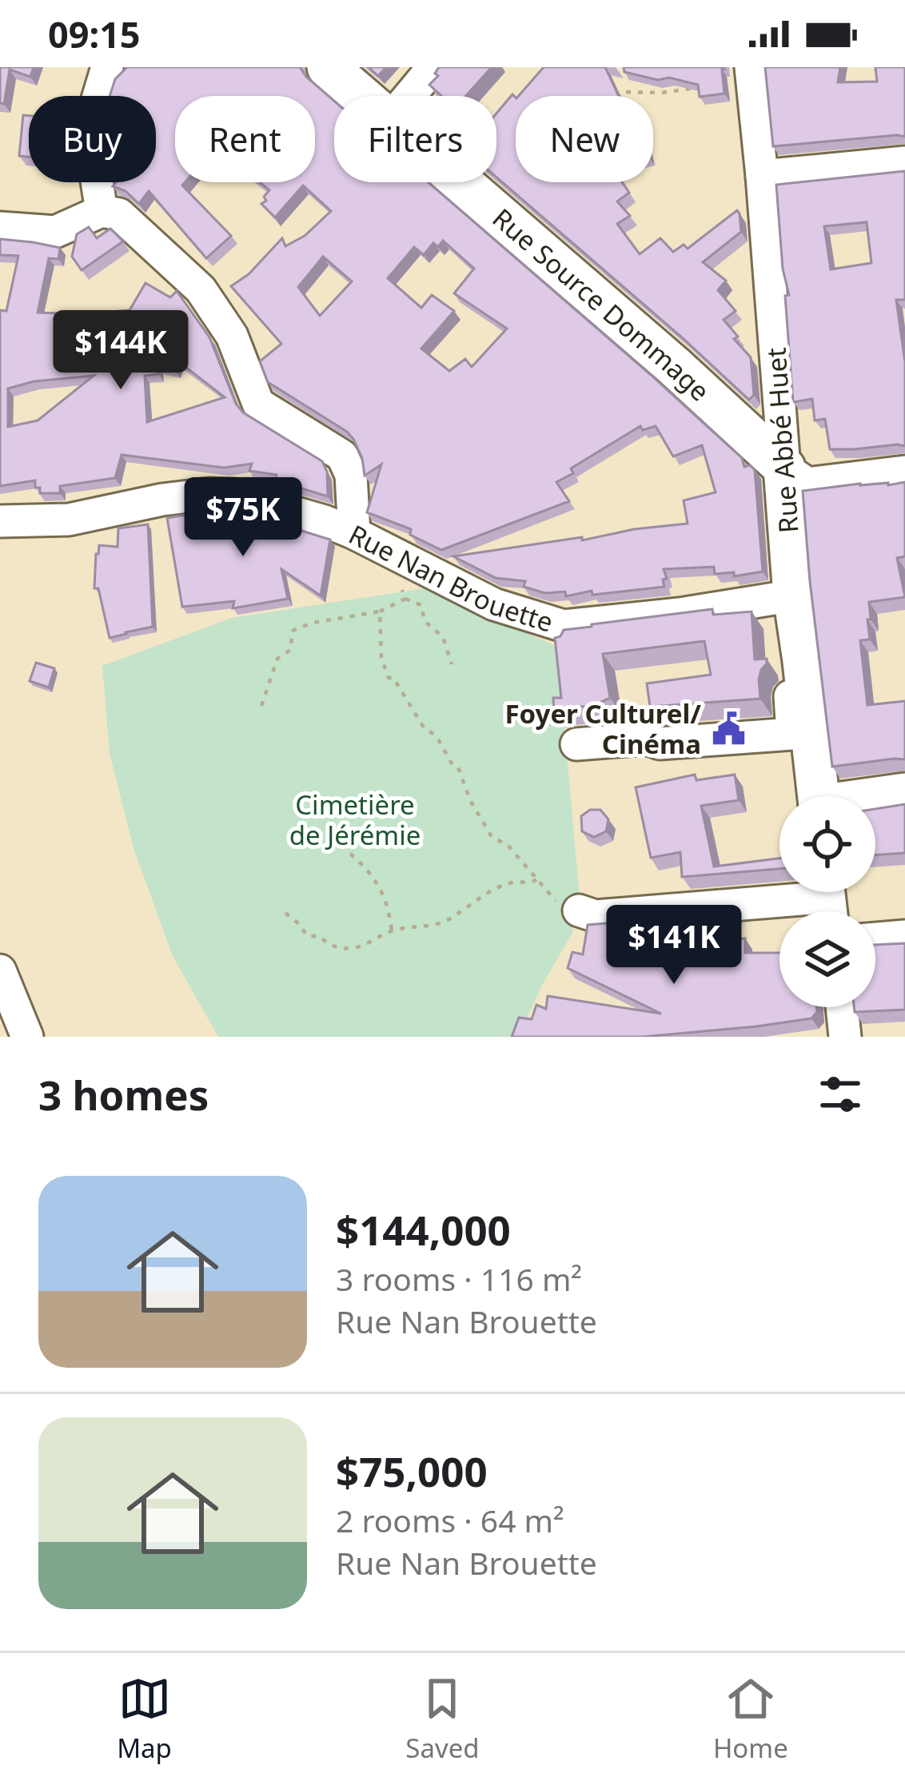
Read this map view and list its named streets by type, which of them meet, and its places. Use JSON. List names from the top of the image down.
{
  "streets": {
    "main road": ["Rue Source Dommage", "Rue Abbé Huet"],
    "street": ["Rue Nan Brouette"]
  },
  "crossings": [
    ["Rue Source Dommage", "Rue Abbé Huet"],
    ["Rue Abbé Huet", "Rue Nan Brouette"]
  ],
  "parks": ["Cimetière de Jérémie"],
  "places": {
    "public building": ["Foyer Culturel/ Cinéma"]
  },
  "page": {
    "status": "09:15",
    "chip": [
      "Buy",
      "Rent",
      "Filters",
      "New"
    ],
    "price": ["$144K", "$75K", "$141K"],
    "heading": "3 homes",
    "list": [
      {
        "name": "$144,000",
        "note": "3 rooms · 116 m² · Rue Nan Brouette"
      },
      {
        "name": "$75,000",
        "note": "2 rooms · 64 m² · Rue Nan Brouette"
      }
    ],
    "tabs": ["Map", "Saved", "Home"]
  }
}
